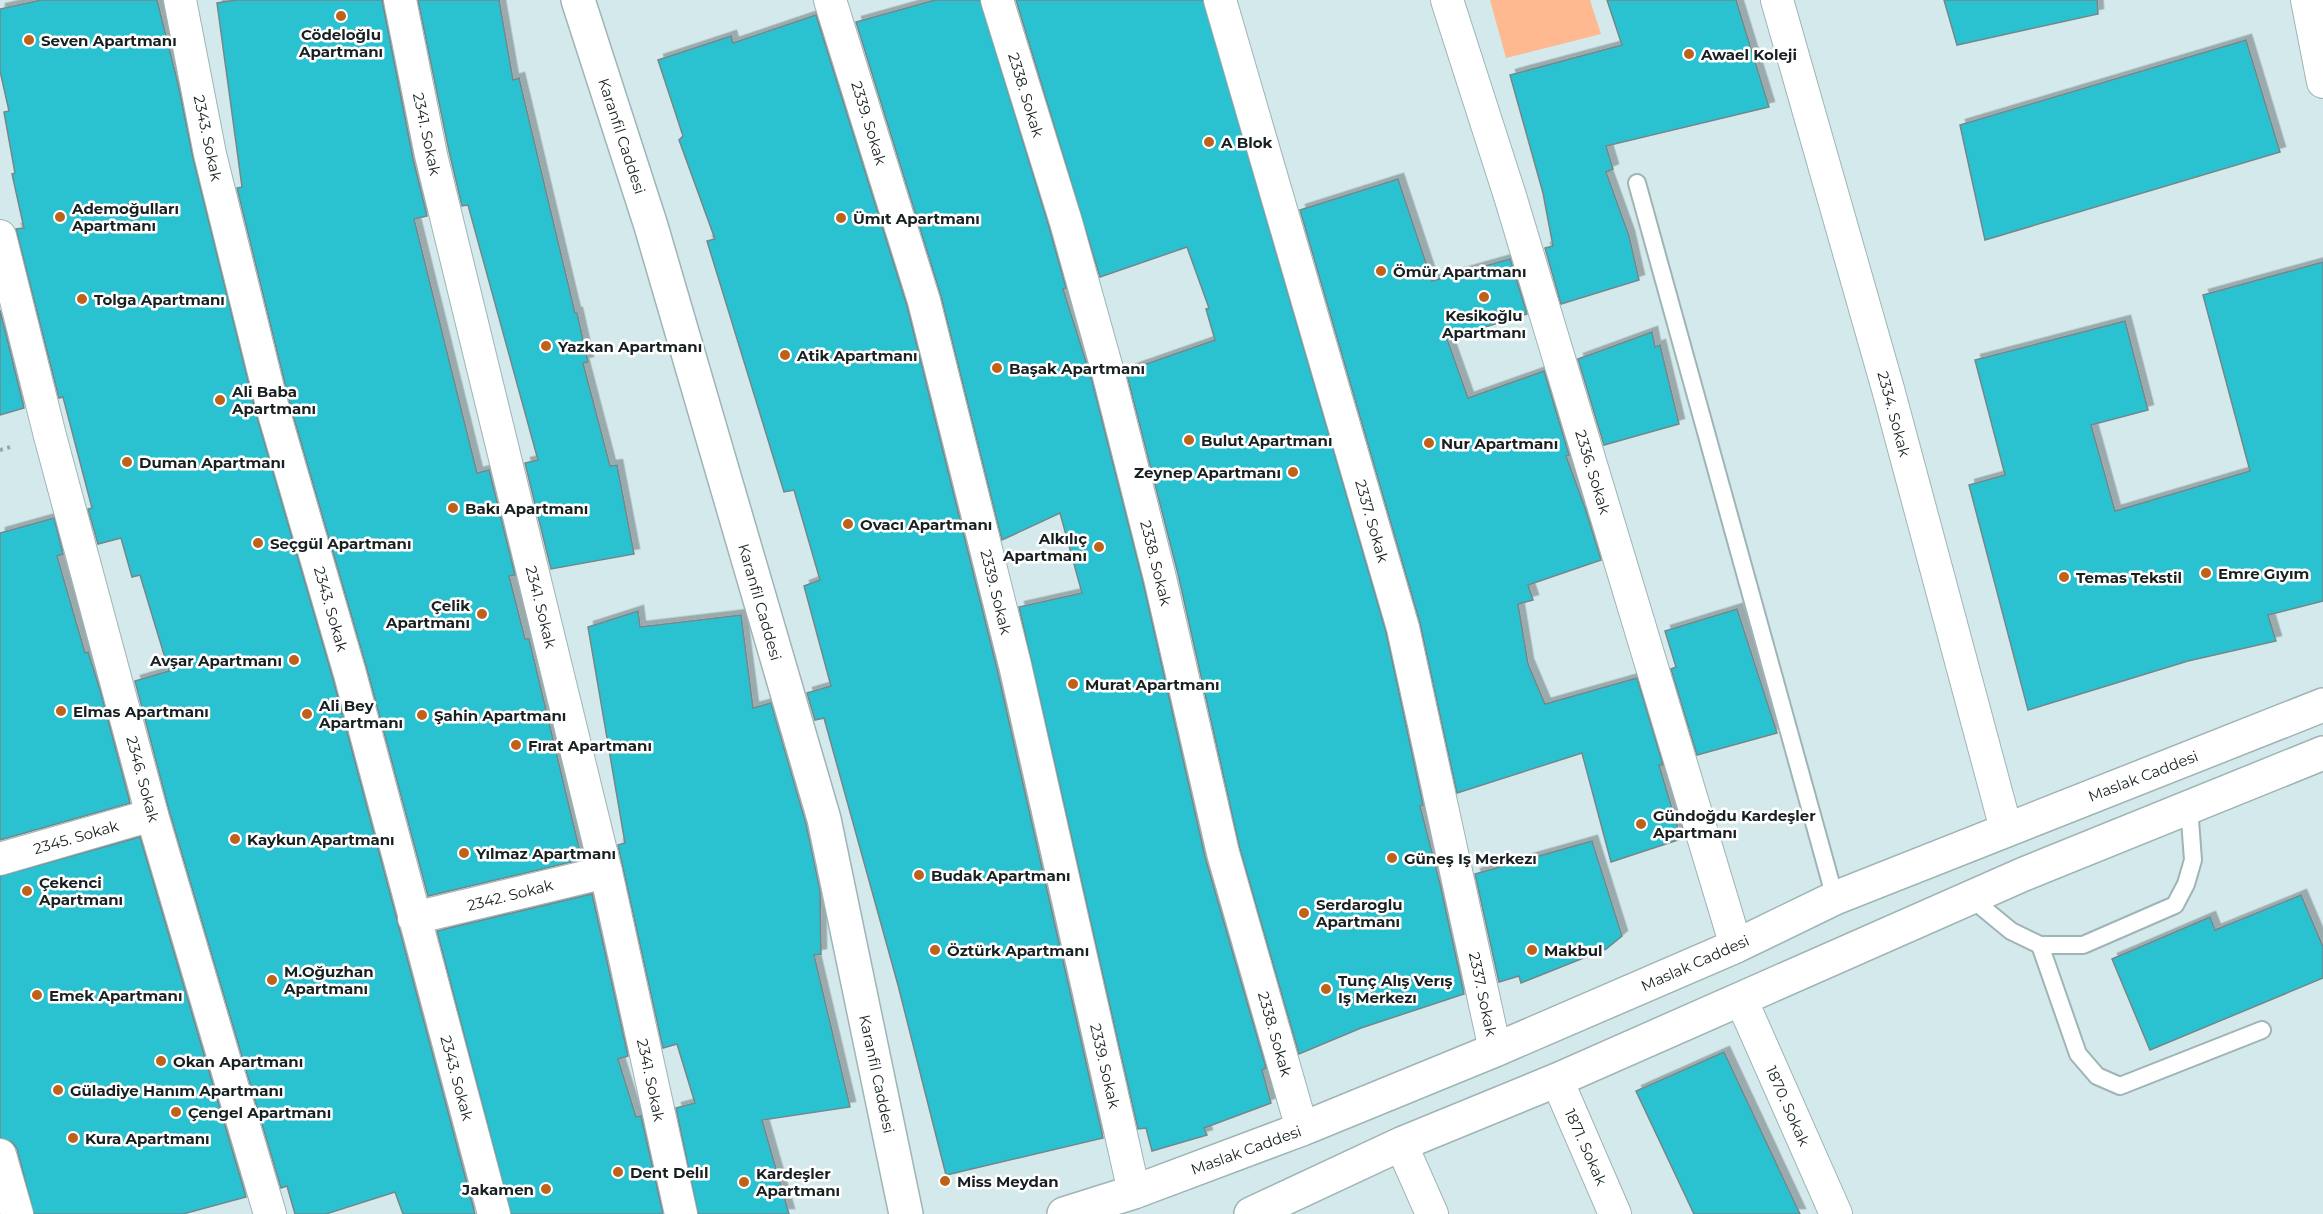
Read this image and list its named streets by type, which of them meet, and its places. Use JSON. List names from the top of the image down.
{
  "streets": {
    "main road": ["Karanfil Caddesi", "Maslak Caddesi"],
    "street": [
      "2338. Sokak",
      "2339. Sokak",
      "2341. Sokak",
      "2343. Sokak",
      "2334. Sokak",
      "2336. Sokak",
      "2337. Sokak",
      "2346. Sokak",
      "2345. Sokak",
      "2342. Sokak",
      "1870. Sokak",
      "1871. Sokak"
    ]
  },
  "crossings": [
    ["2338. Sokak", "Maslak Caddesi"],
    ["2339. Sokak", "Maslak Caddesi"],
    ["2341. Sokak", "2342. Sokak"],
    ["2343. Sokak", "2342. Sokak"],
    ["2334. Sokak", "Maslak Caddesi"],
    ["2336. Sokak", "Maslak Caddesi"],
    ["2337. Sokak", "Maslak Caddesi"],
    ["2346. Sokak", "2345. Sokak"]
  ],
  "places": [
    "Cödeloğlu Apartmanı",
    "Seven Apartmanı",
    "Awael Koleji",
    "A Blok",
    "Ademoğulları Apartmanı",
    "Ümıt Apartmanı",
    "Ömür Apartmanı",
    "Kesikoğlu Apartmanı",
    "Tolga Apartmanı",
    "Yazkan Apartmanı",
    "Atik Apartmanı",
    "Başak Apartmanı",
    "Ali Baba Apartmanı",
    "Bulut Apartmanı",
    "Nur Apartmanı",
    "Duman Apartmanı",
    "Zeynep Apartmanı",
    "Bakı Apartmanı",
    "Ovacı Apartmanı",
    "Seçgül Apartmanı",
    "Alkılıç Apartmanı",
    "Emre Gıyım",
    "Temas Tekstil",
    "Çelik Apartmanı",
    "Avşar Apartmanı",
    "Murat Apartmanı",
    "Elmas Apartmanı",
    "Ali Bey Apartmanı",
    "Şahin Apartmanı",
    "Fırat Apartmanı",
    "Gündoğdu Kardeşler Apartmanı",
    "Kaykun Apartmanı",
    "Yılmaz Apartmanı",
    "Güneş Iş Merkezı",
    "Budak Apartmanı",
    "Çekenci Apartmanı",
    "Serdaroglu Apartmanı",
    "Öztürk Apartmanı",
    "Makbul",
    "M.Oğuzhan Apartmanı",
    "Tunç Alış Verış Iş Merkezı",
    "Emek Apartmanı",
    "Okan Apartmanı",
    "Güladiye Hanım Apartmanı",
    "Çengel Apartmanı",
    "Kura Apartmanı",
    "Dent Delıl",
    "Miss Meydan",
    "Kardeşler Apartmanı",
    "Jakamen"
  ]
}
